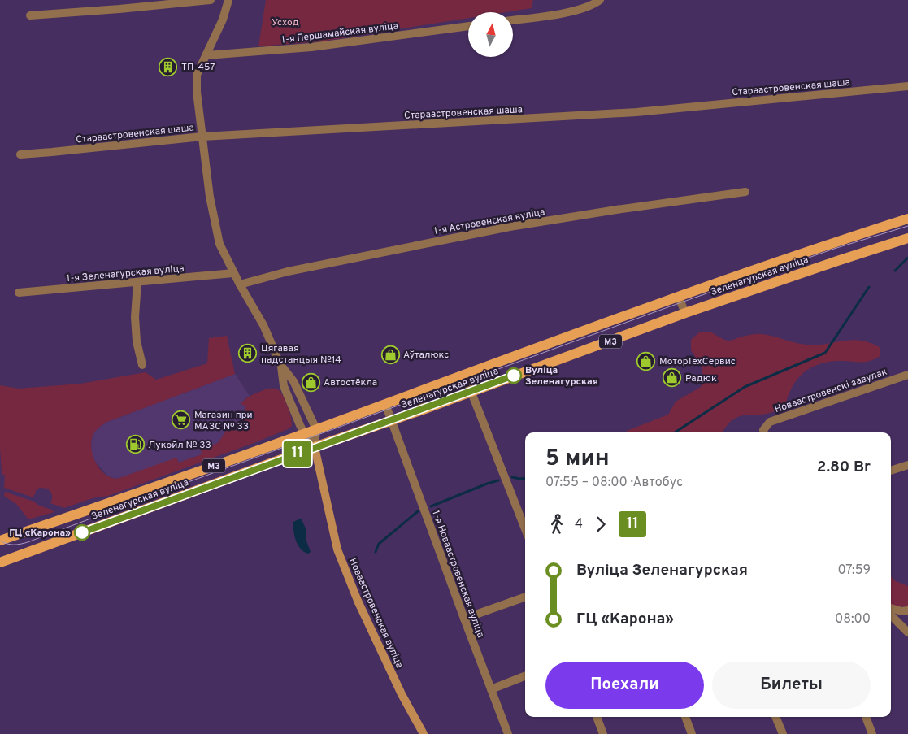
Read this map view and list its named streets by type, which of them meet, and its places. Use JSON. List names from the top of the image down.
{
  "streets": {
    "main road": ["Зеленагурская вуліца", "М3", "Новаастровенская вуліца"],
    "street": [
      "1-я Першамайская вуліца",
      "Стараастровенская шаша",
      "1-я Астровенская вуліца",
      "1-я Зеленагурская вуліца",
      "Новаастровенскі завулак",
      "1-я Новаастровенская вуліца"
    ]
  },
  "crossings": [
    ["Зеленагурская вуліца", "1-я Новаастровенская вуліца"],
    ["Зеленагурская вуліца", "Новаастровенская вуліца"]
  ],
  "parks": ["Усход"],
  "places": {
    "building": ["ТП-457", "Цягавая падстанцыя №14"],
    "shop": [
      "Аўталюкс",
      "МоторТехСервис",
      "Радюк",
      "Автостёкла"
    ],
    "other": ["Вуліца Зеленагурская", "ГЦ «Карона»"],
    "supermarket": ["Магазин при МАЗС № 33"],
    "fuel station": ["Лукойл № 33"]
  },
  "lines": ["bus line 11"],
  "north": "top",
  "page": {
    "on_map": "11",
    "heading": ["5 мин", "07:55 – 08:00 · Автобус", "2.80 Br"],
    "legs": ["4", "11"],
    "list": [
      {
        "name": "Вуліца Зеленагурская",
        "value": "07:59"
      },
      {
        "name": "ГЦ «Карона»",
        "value": "08:00"
      }
    ],
    "buttons": ["Поехали", "Билеты"]
  }
}
